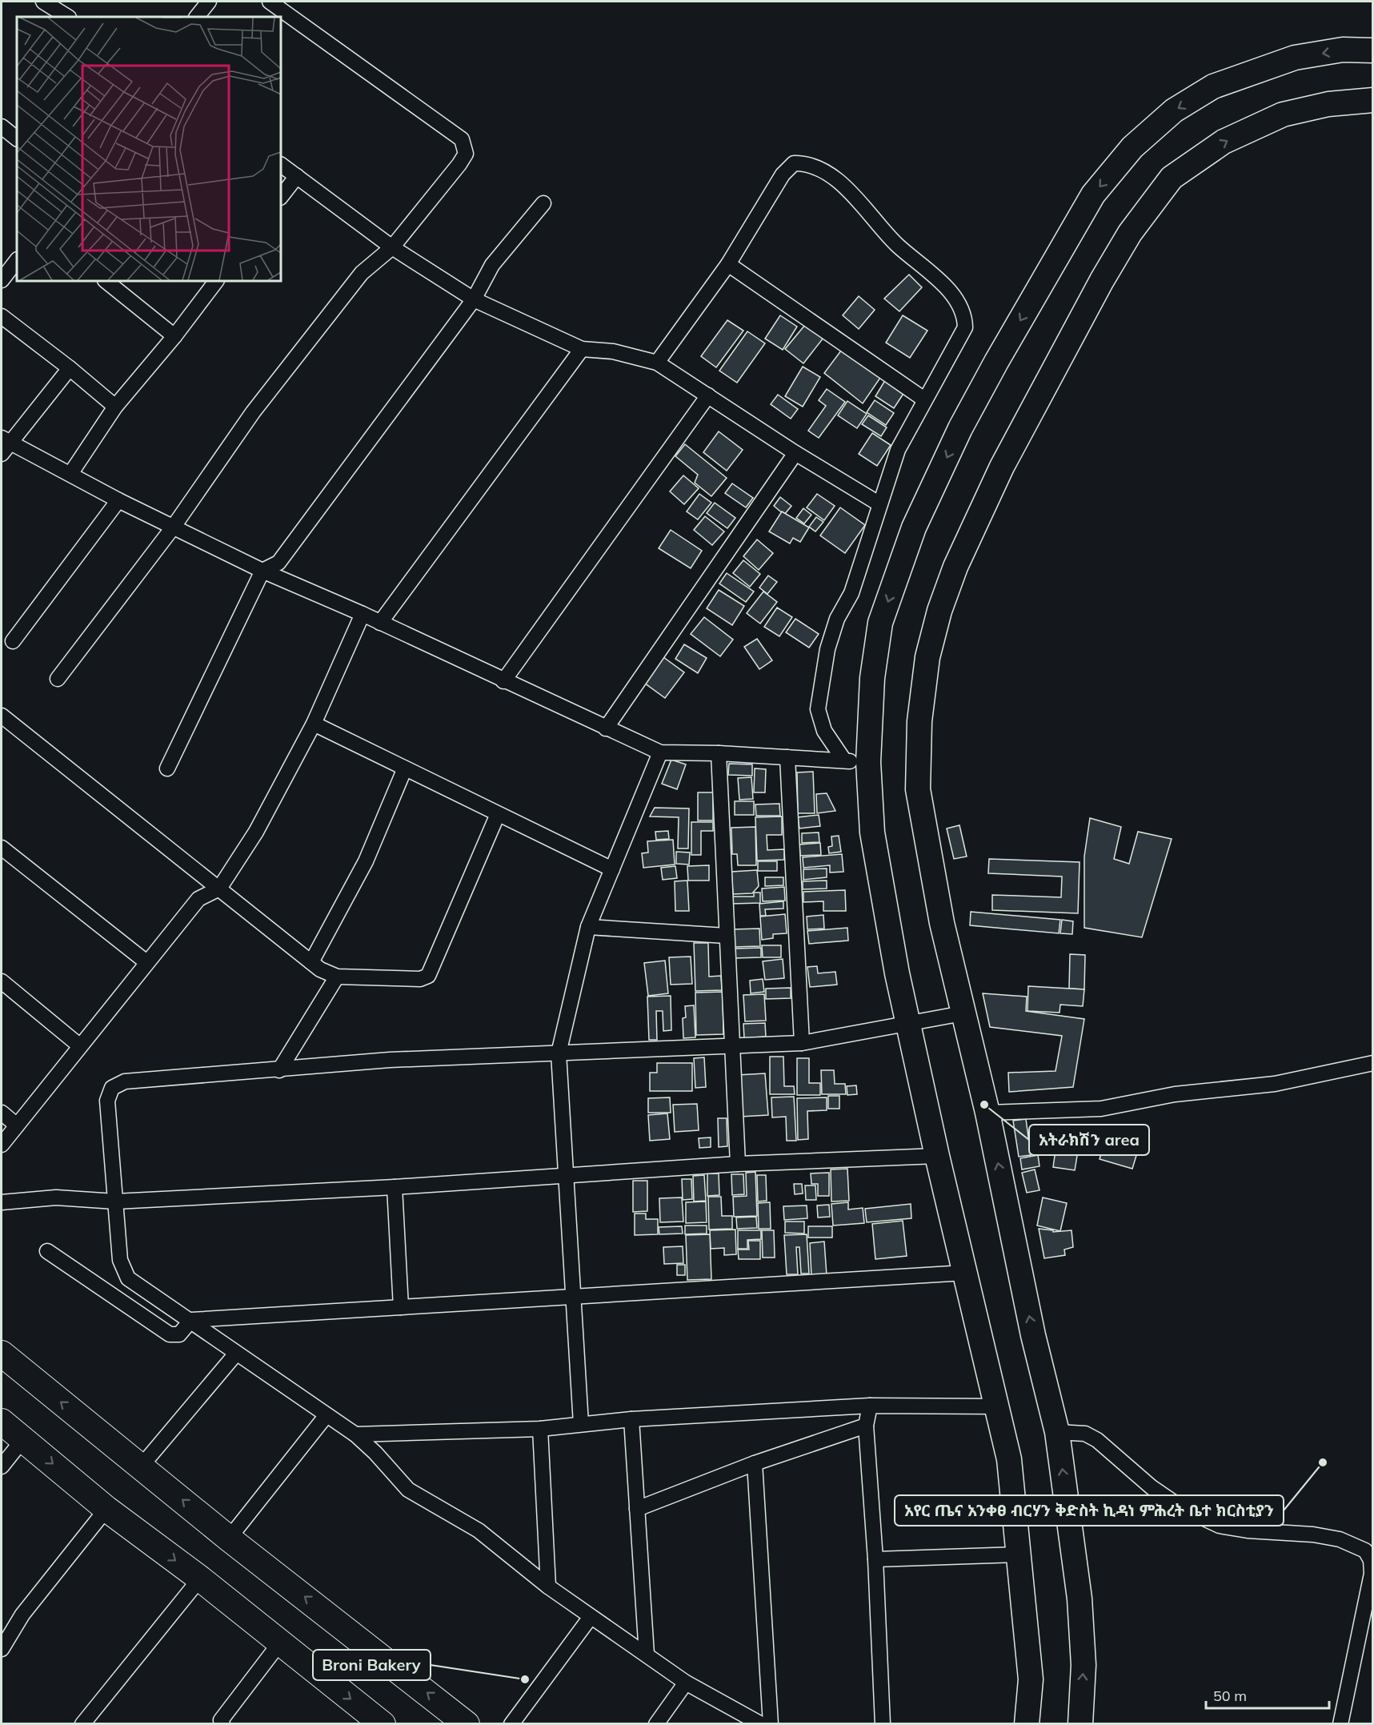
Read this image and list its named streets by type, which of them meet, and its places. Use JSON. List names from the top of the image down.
{
  "places": ["አትራክሽን area", "አየር ጤና አንቀፀ ብርሃን ቅድስት ኪዳነ ምሕረት ቤተ ክርስቲያን", "Broni Bakery"],
  "scale_bar": "50 m"
}
